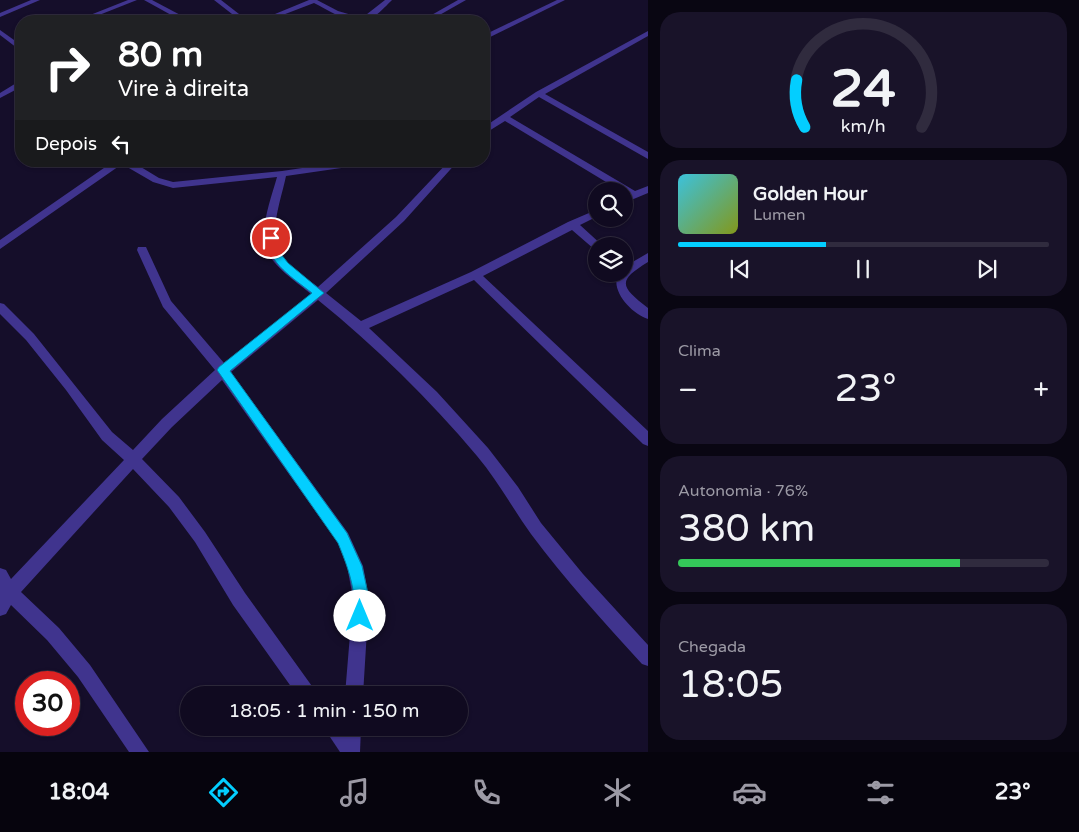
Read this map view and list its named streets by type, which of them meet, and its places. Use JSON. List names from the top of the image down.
{
  "page": {
    "turn": ["80 m", "Vire à direita"],
    "then": "Depois",
    "song": ["Golden Hour", "Lumen"],
    "tile": [
      "Clima",
      ["Autonomia · 76%", "380 km"],
      ["Chegada", "18:05"]
    ],
    "heat": ["−", "23°", "+"],
    "limit": "30",
    "trip": "18:05 · 1 min · 150 m",
    "tabs": ["18:04", "23°"],
    "gauge": ["24", "km/h"]
  }
}
